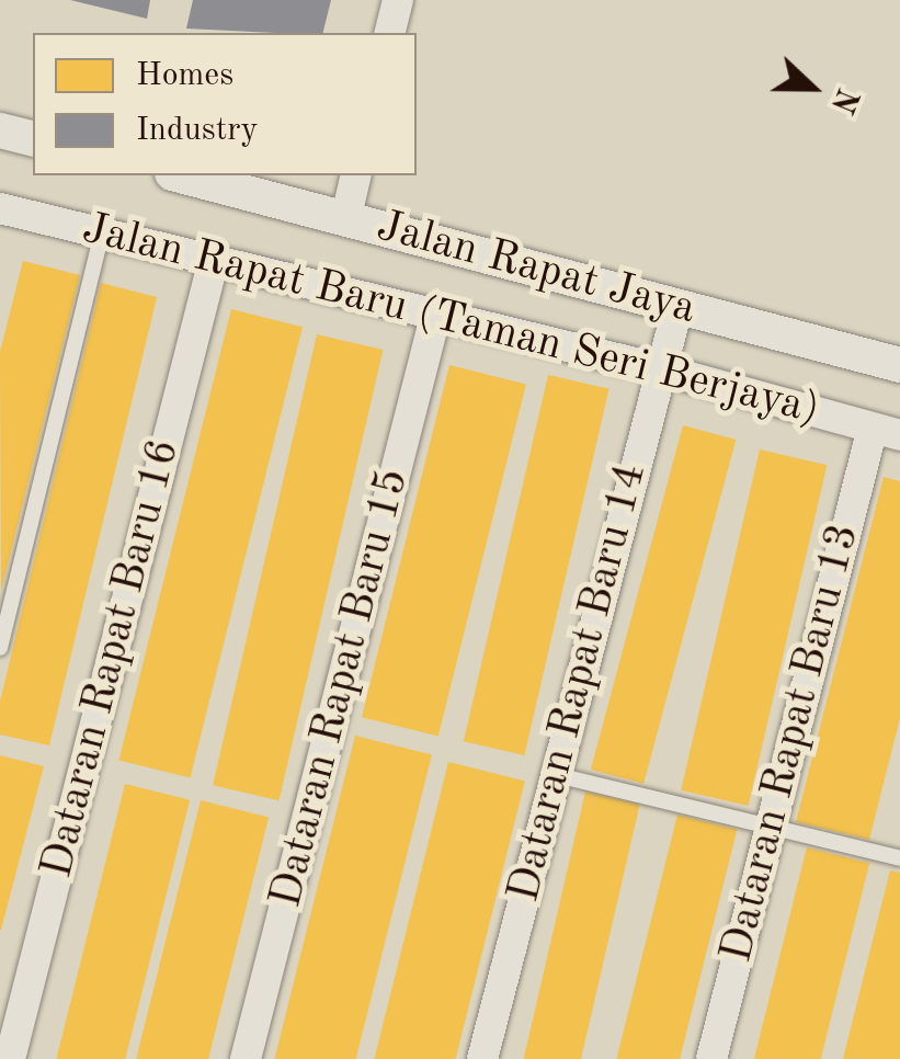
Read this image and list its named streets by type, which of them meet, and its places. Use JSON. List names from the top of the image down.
{
  "streets": {
    "street": [
      "Jalan Rapat Jaya",
      "Jalan Rapat Baru (Taman Seri Berjaya)",
      "Dataran Rapat Baru 16",
      "Dataran Rapat Baru 14",
      "Dataran Rapat Baru 15",
      "Dataran Rapat Baru 13"
    ]
  },
  "crossings": [
    ["Jalan Rapat Jaya", "Dataran Rapat Baru 14"],
    ["Jalan Rapat Baru (Taman Seri Berjaya)", "Dataran Rapat Baru 16"],
    ["Jalan Rapat Baru (Taman Seri Berjaya)", "Dataran Rapat Baru 14"],
    ["Jalan Rapat Baru (Taman Seri Berjaya)", "Dataran Rapat Baru 15"],
    ["Jalan Rapat Baru (Taman Seri Berjaya)", "Dataran Rapat Baru 13"]
  ],
  "legend": ["Homes", "Industry"],
  "north": "right"
}
